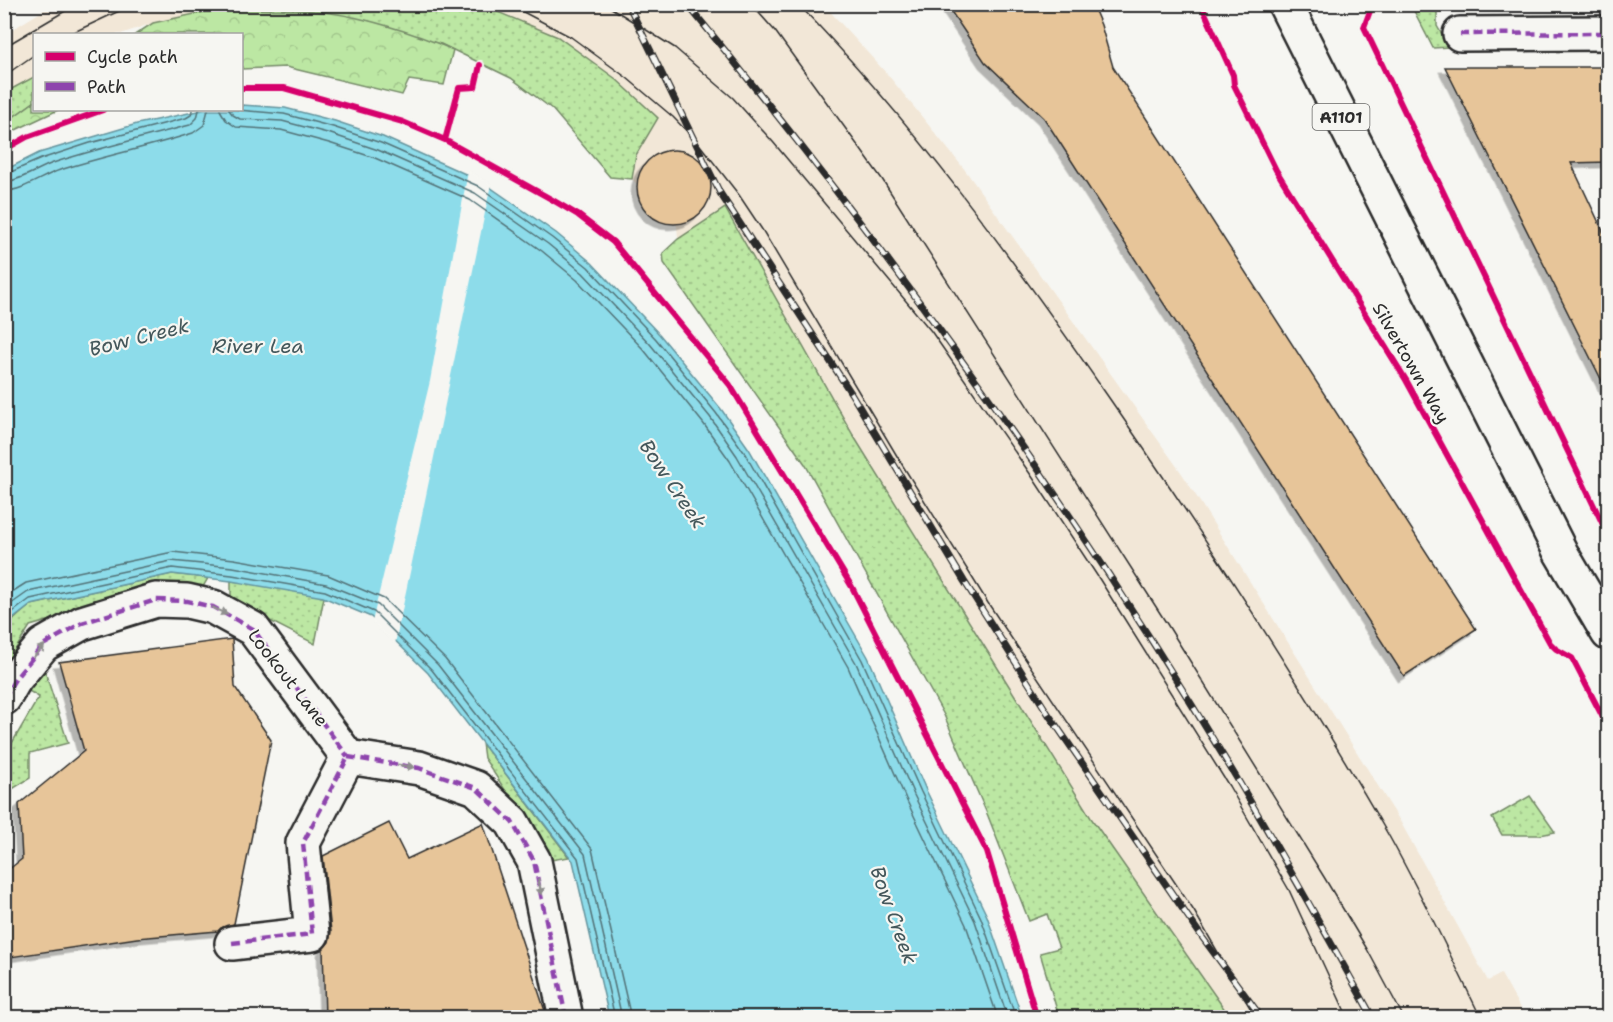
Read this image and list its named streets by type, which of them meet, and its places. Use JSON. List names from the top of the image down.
{
  "streets": {
    "street": ["A1101", "Lookout Lane"],
    "cycle path": ["Silvertown Way"]
  },
  "water": ["Bow Creek", "River Lea"],
  "legend": ["Cycle path", "Path"]
}
